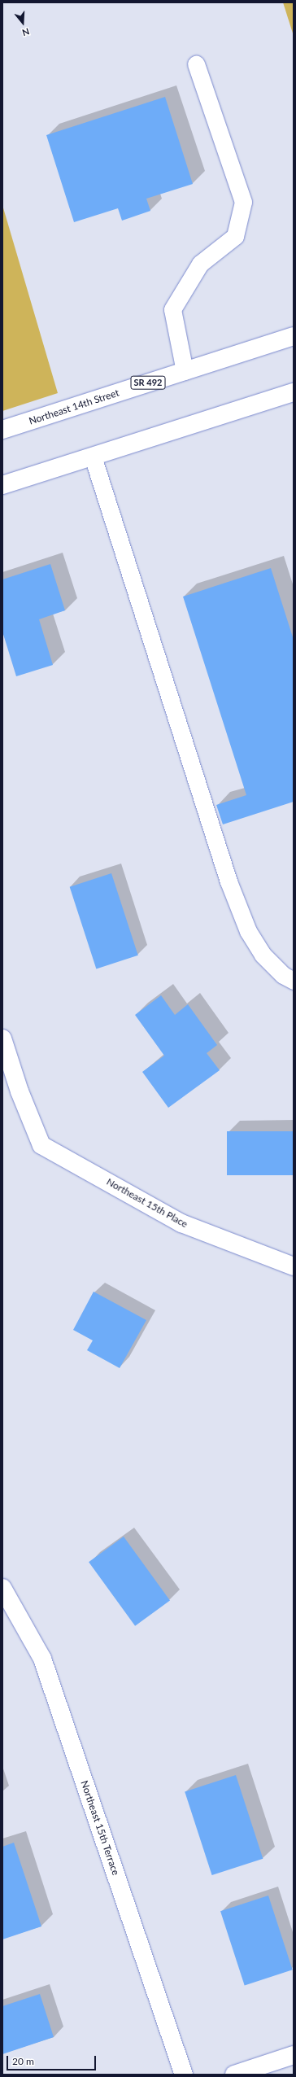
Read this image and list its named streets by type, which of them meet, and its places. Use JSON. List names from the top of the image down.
{
  "streets": {
    "street": [
      "SR 492",
      "Northeast 14th Street",
      "Northeast 15th Place",
      "Northeast 15th Terrace"
    ]
  },
  "scale_bar": "20 m",
  "north": "bottom"
}
